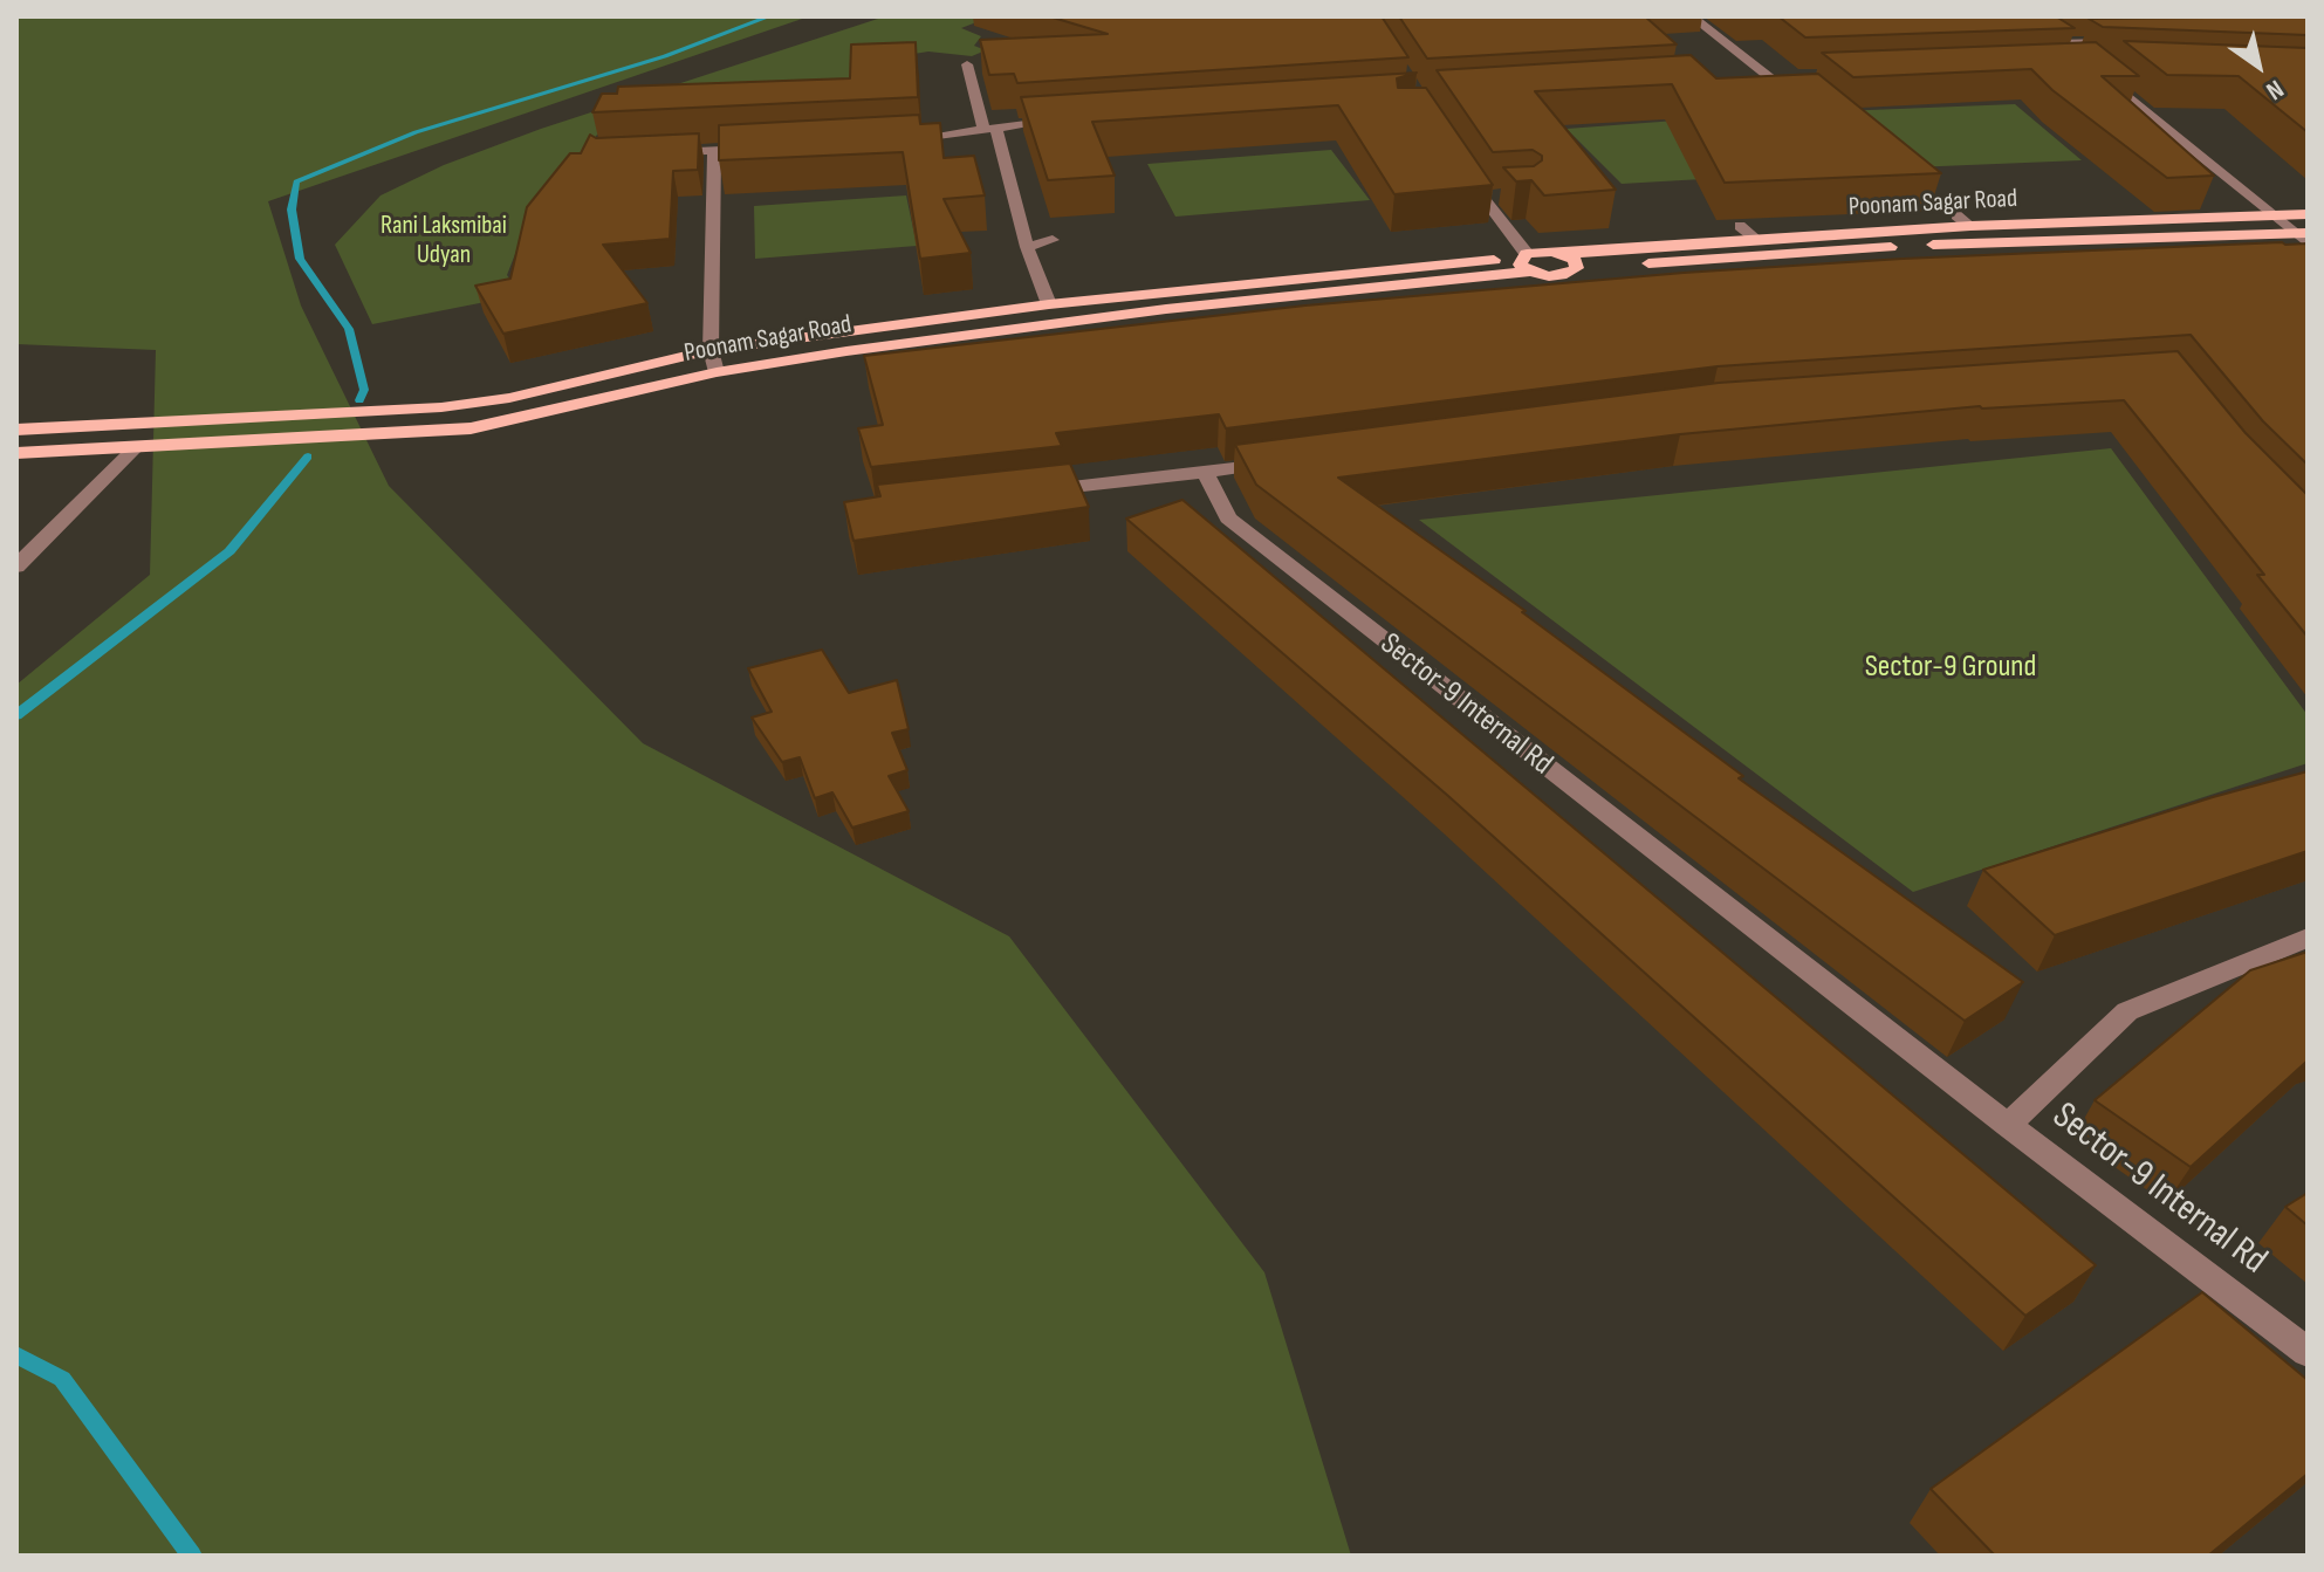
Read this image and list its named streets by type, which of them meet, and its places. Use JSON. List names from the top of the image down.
{
  "streets": {
    "main road": ["Poonam Sagar Road"],
    "street": ["Sector-9 Internal Rd"]
  },
  "parks": ["Rani Laksmibai Udyan", "Sector-9 Ground"],
  "north": "bottom right"
}
